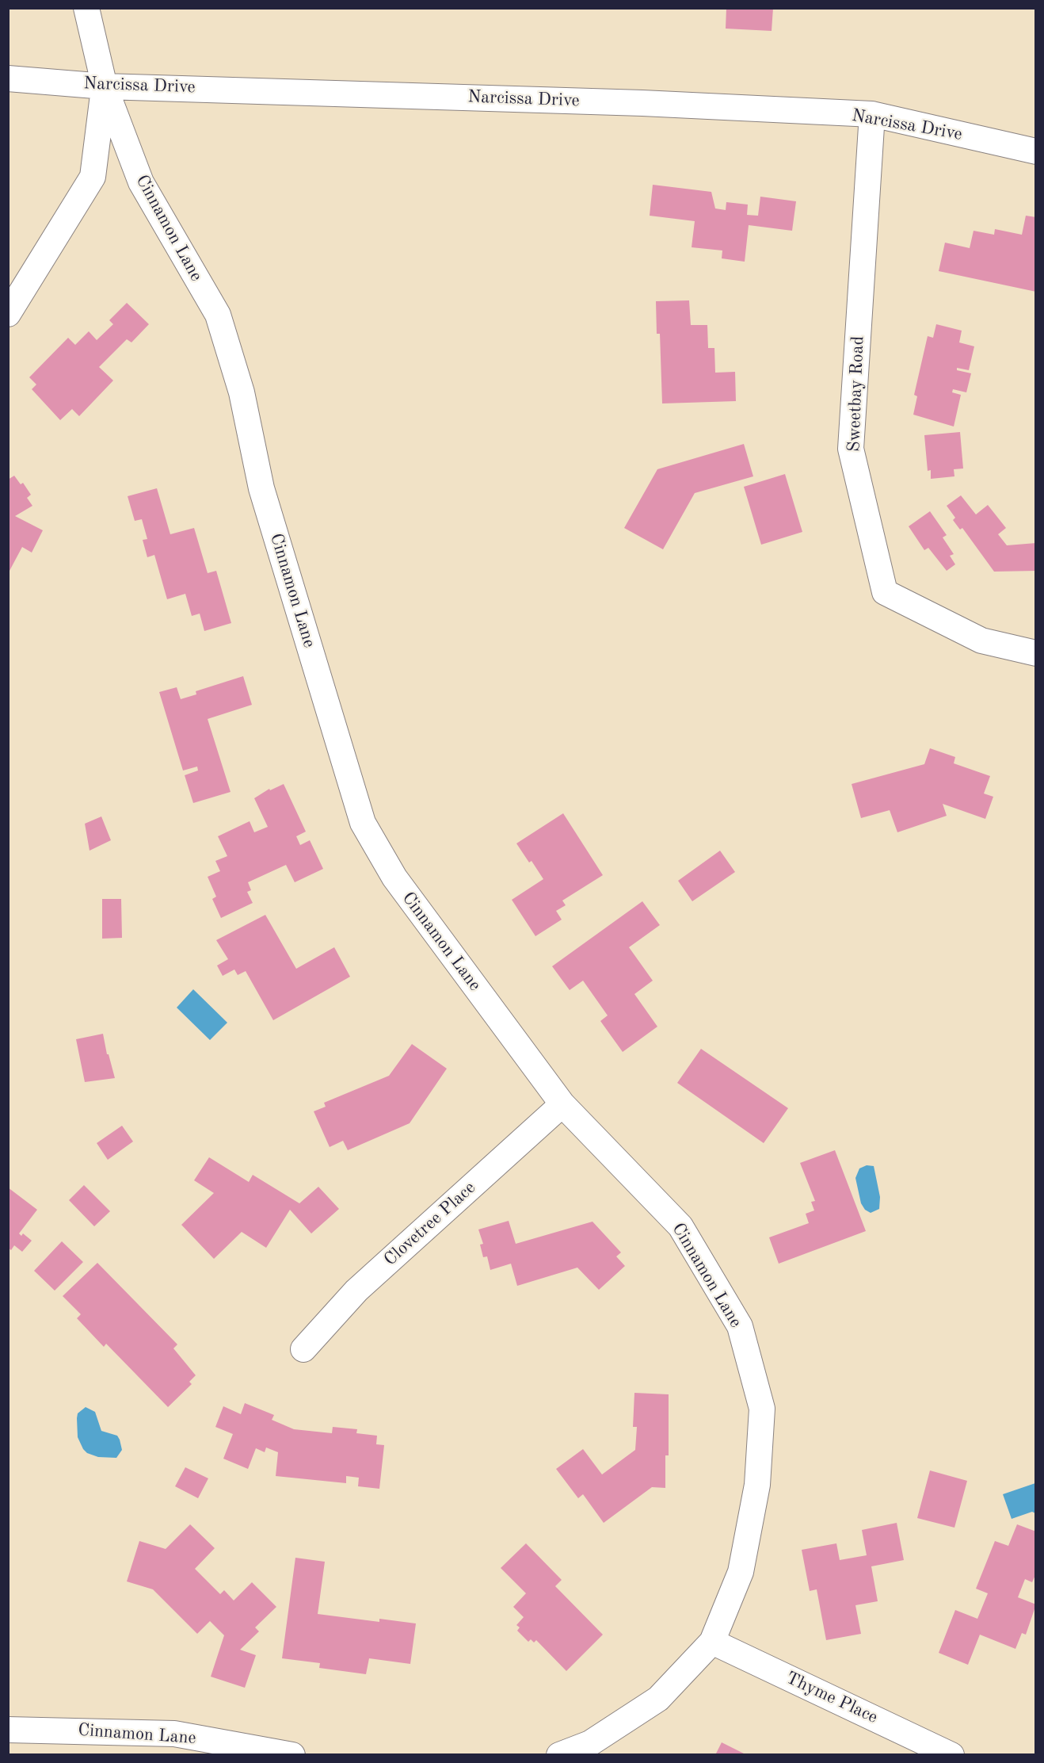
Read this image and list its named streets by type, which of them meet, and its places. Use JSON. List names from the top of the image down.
{
  "streets": {
    "street": [
      "Narcissa Drive",
      "Cinnamon Lane",
      "Sweetbay Road",
      "Clovetree Place",
      "Thyme Place"
    ]
  },
  "crossings": [
    ["Narcissa Drive", "Cinnamon Lane"],
    ["Narcissa Drive", "Sweetbay Road"],
    ["Cinnamon Lane", "Clovetree Place"],
    ["Cinnamon Lane", "Thyme Place"]
  ]
}
